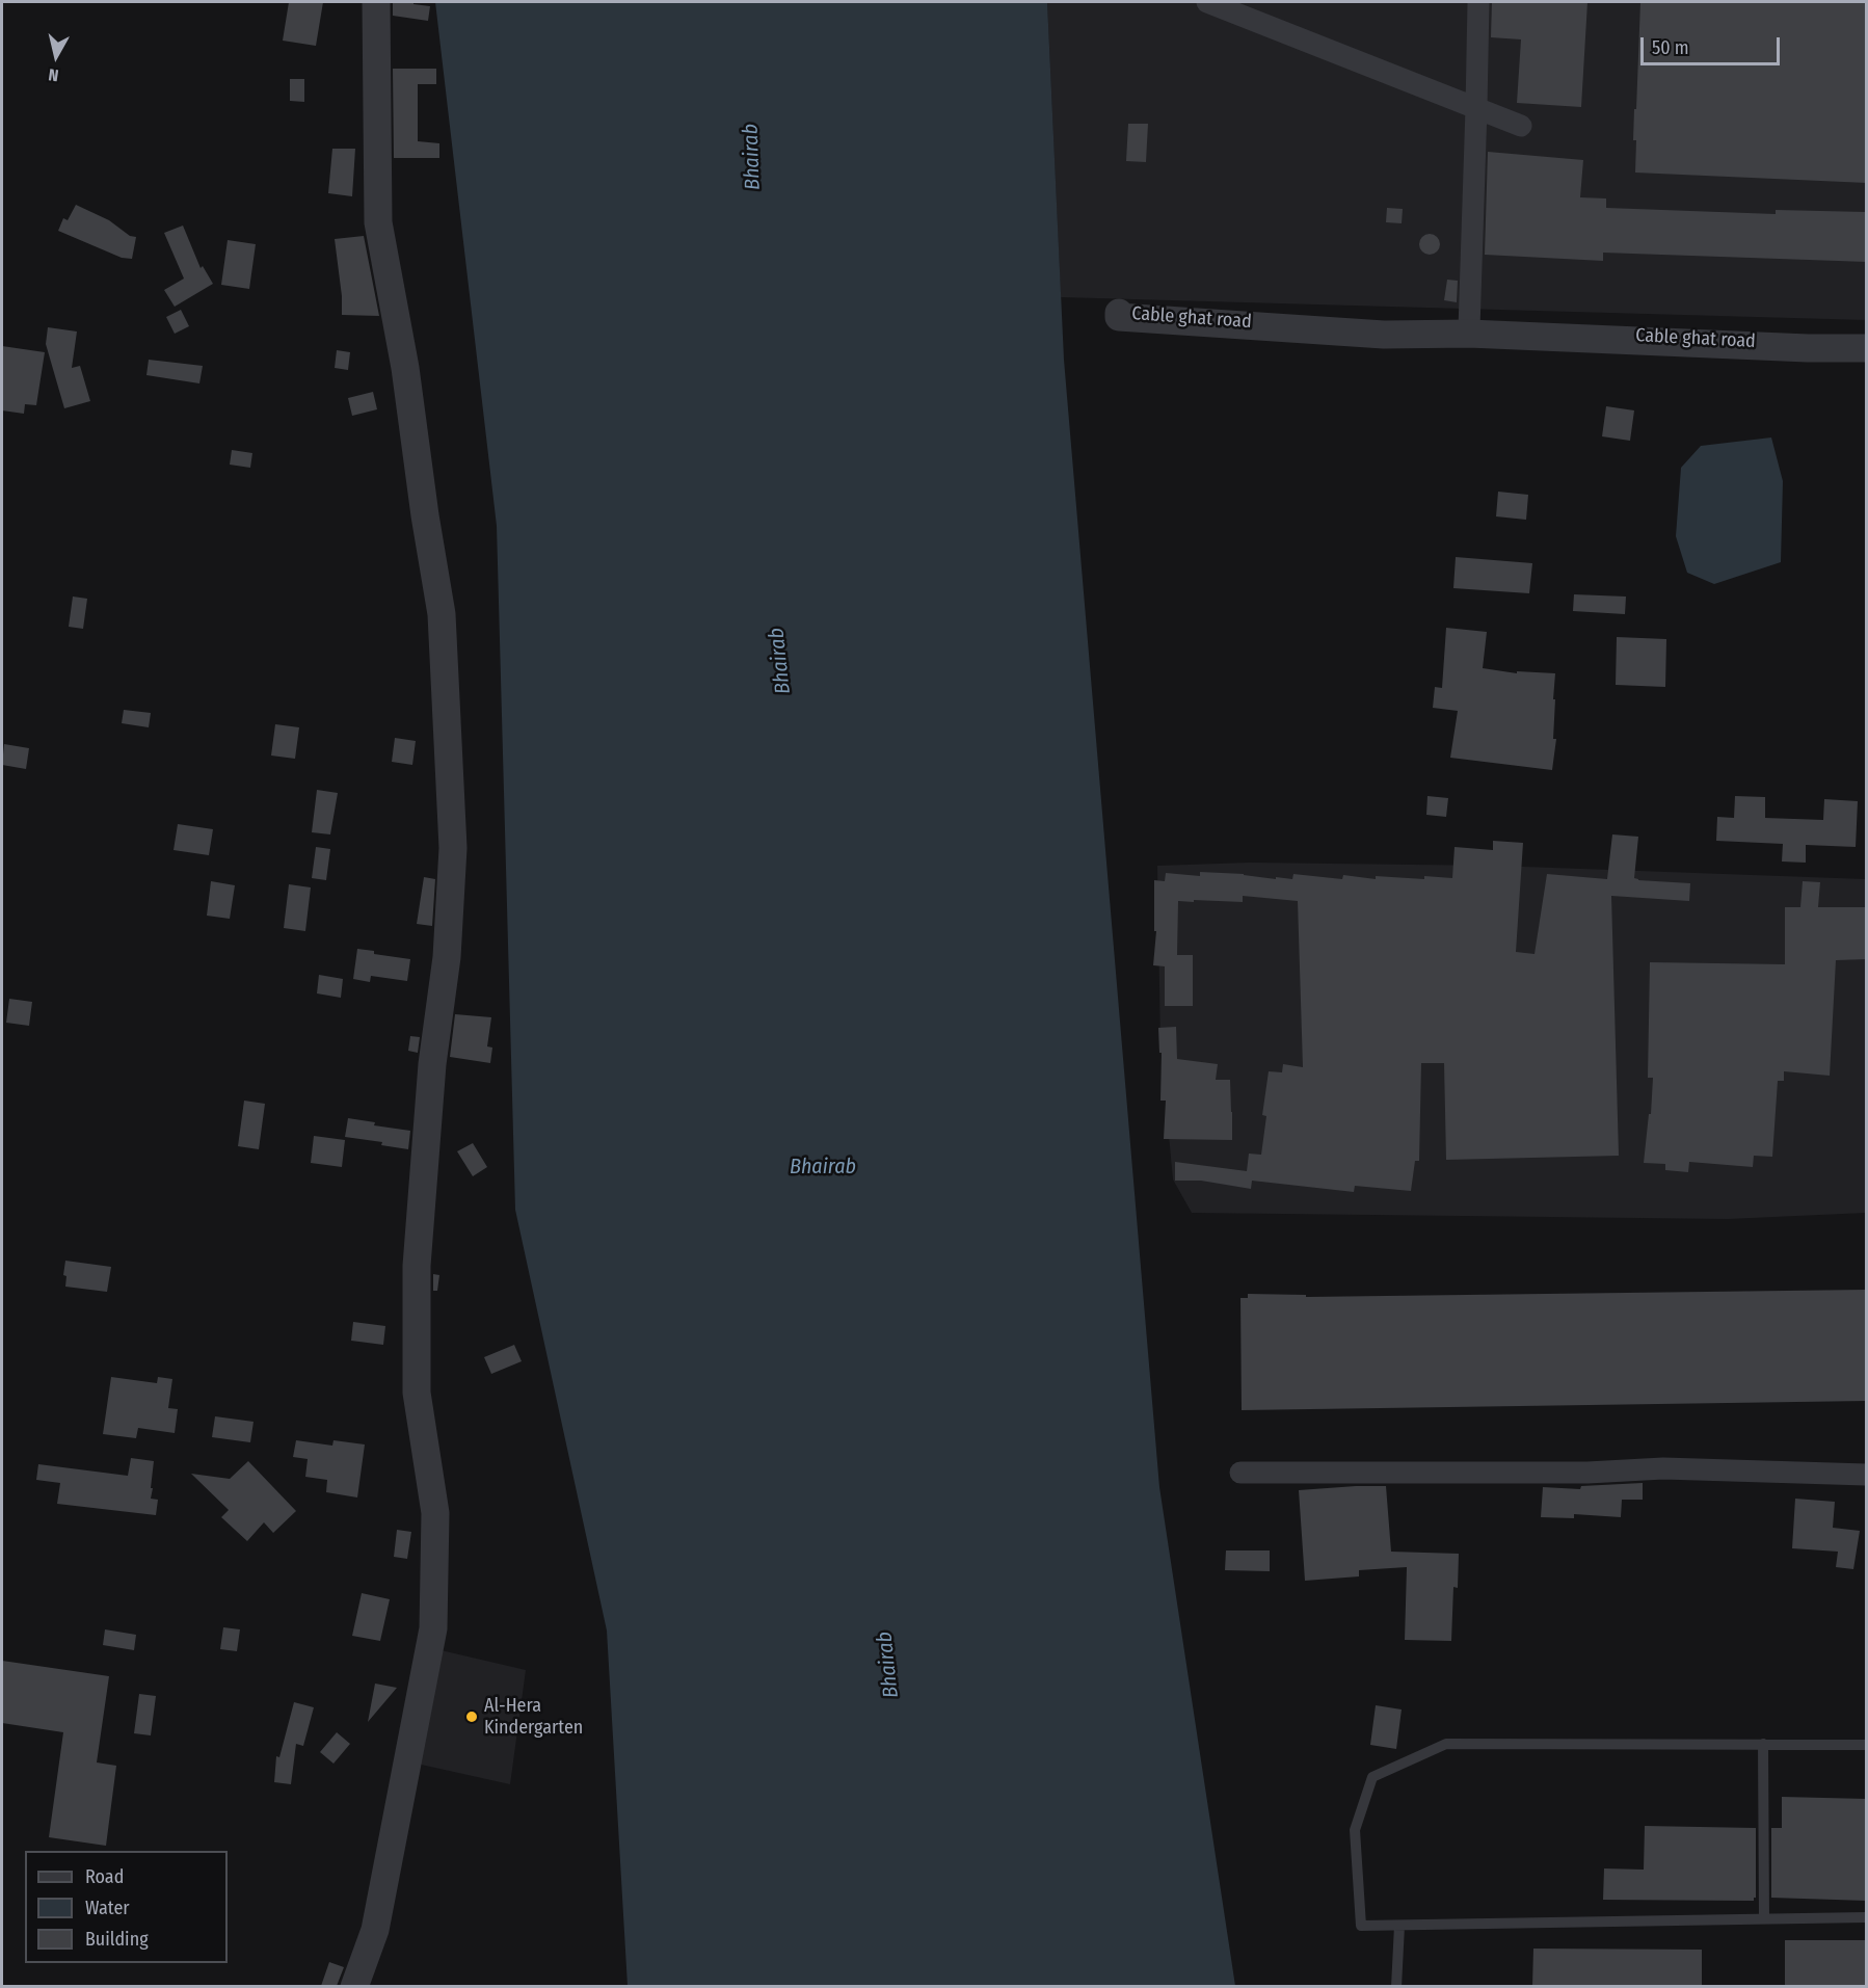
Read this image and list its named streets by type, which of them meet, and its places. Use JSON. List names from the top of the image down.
{
  "streets": {
    "street": ["Cable ghat road"]
  },
  "water": ["Bhairab"],
  "places": ["Al-Hera Kindergarten"],
  "legend": ["Road", "Water", "Building"],
  "scale_bar": "50 m",
  "north": "bottom"
}
